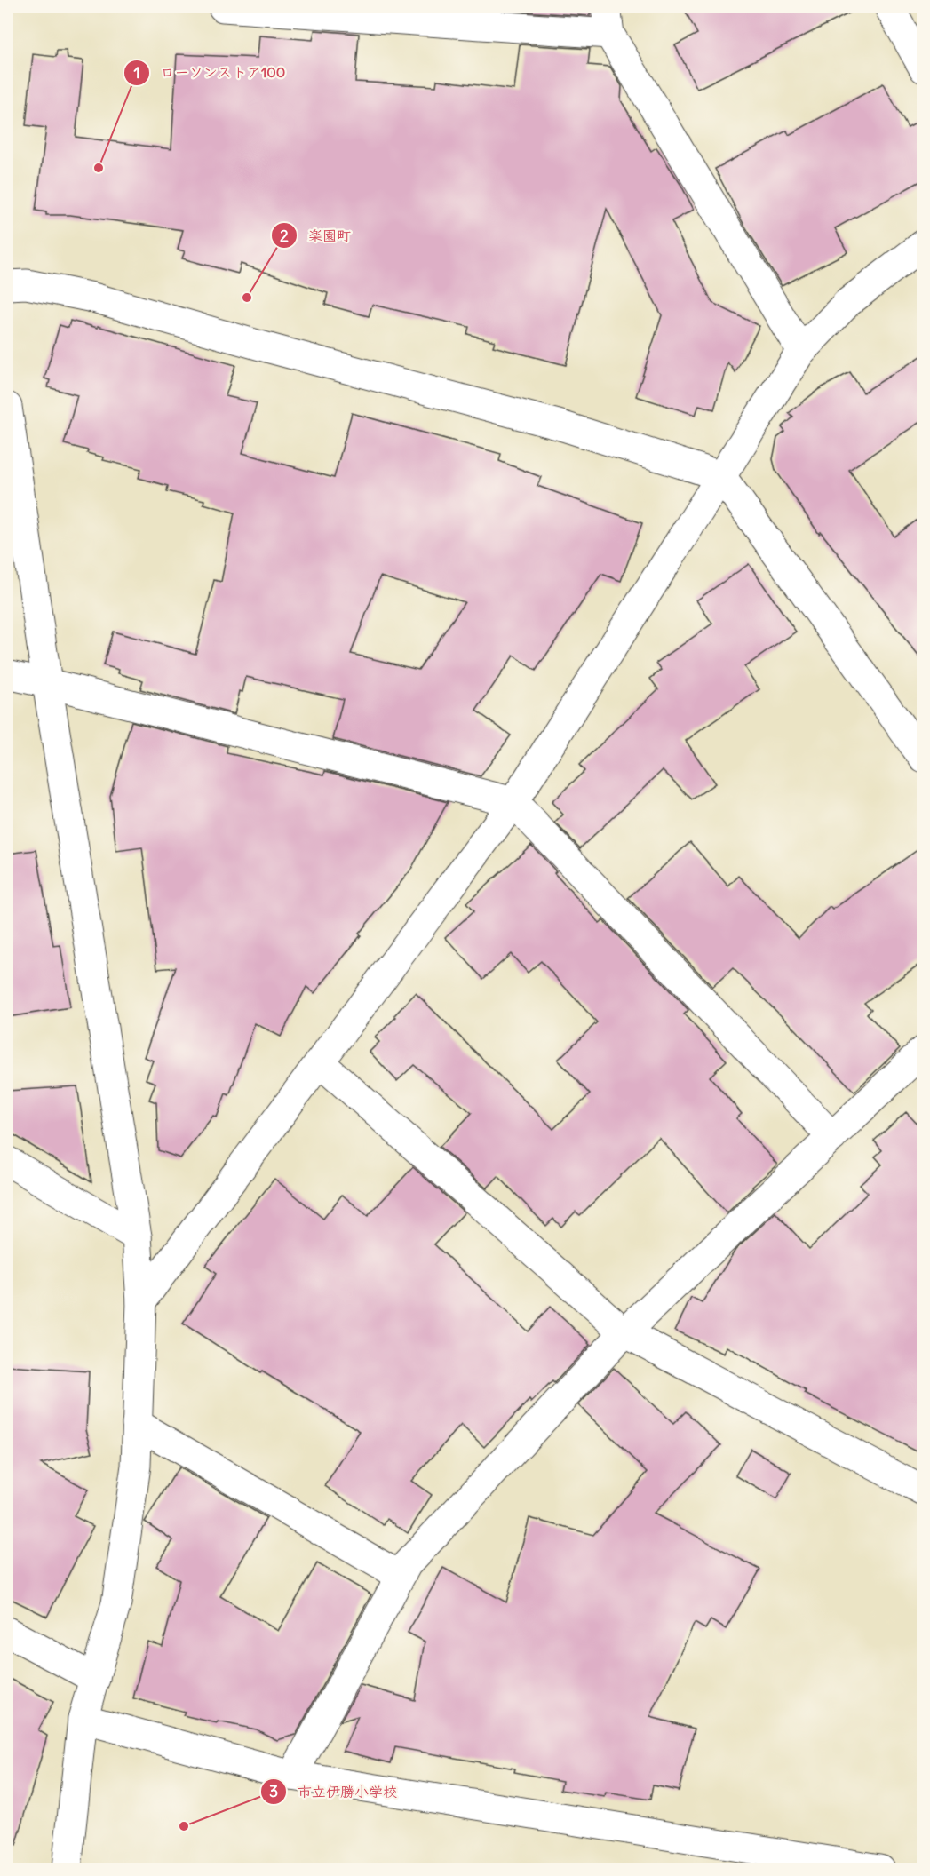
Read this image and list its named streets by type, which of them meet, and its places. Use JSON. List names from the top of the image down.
{
  "places": ["ローソンストア100", "楽園町", "市立伊勝小学校"]
}
